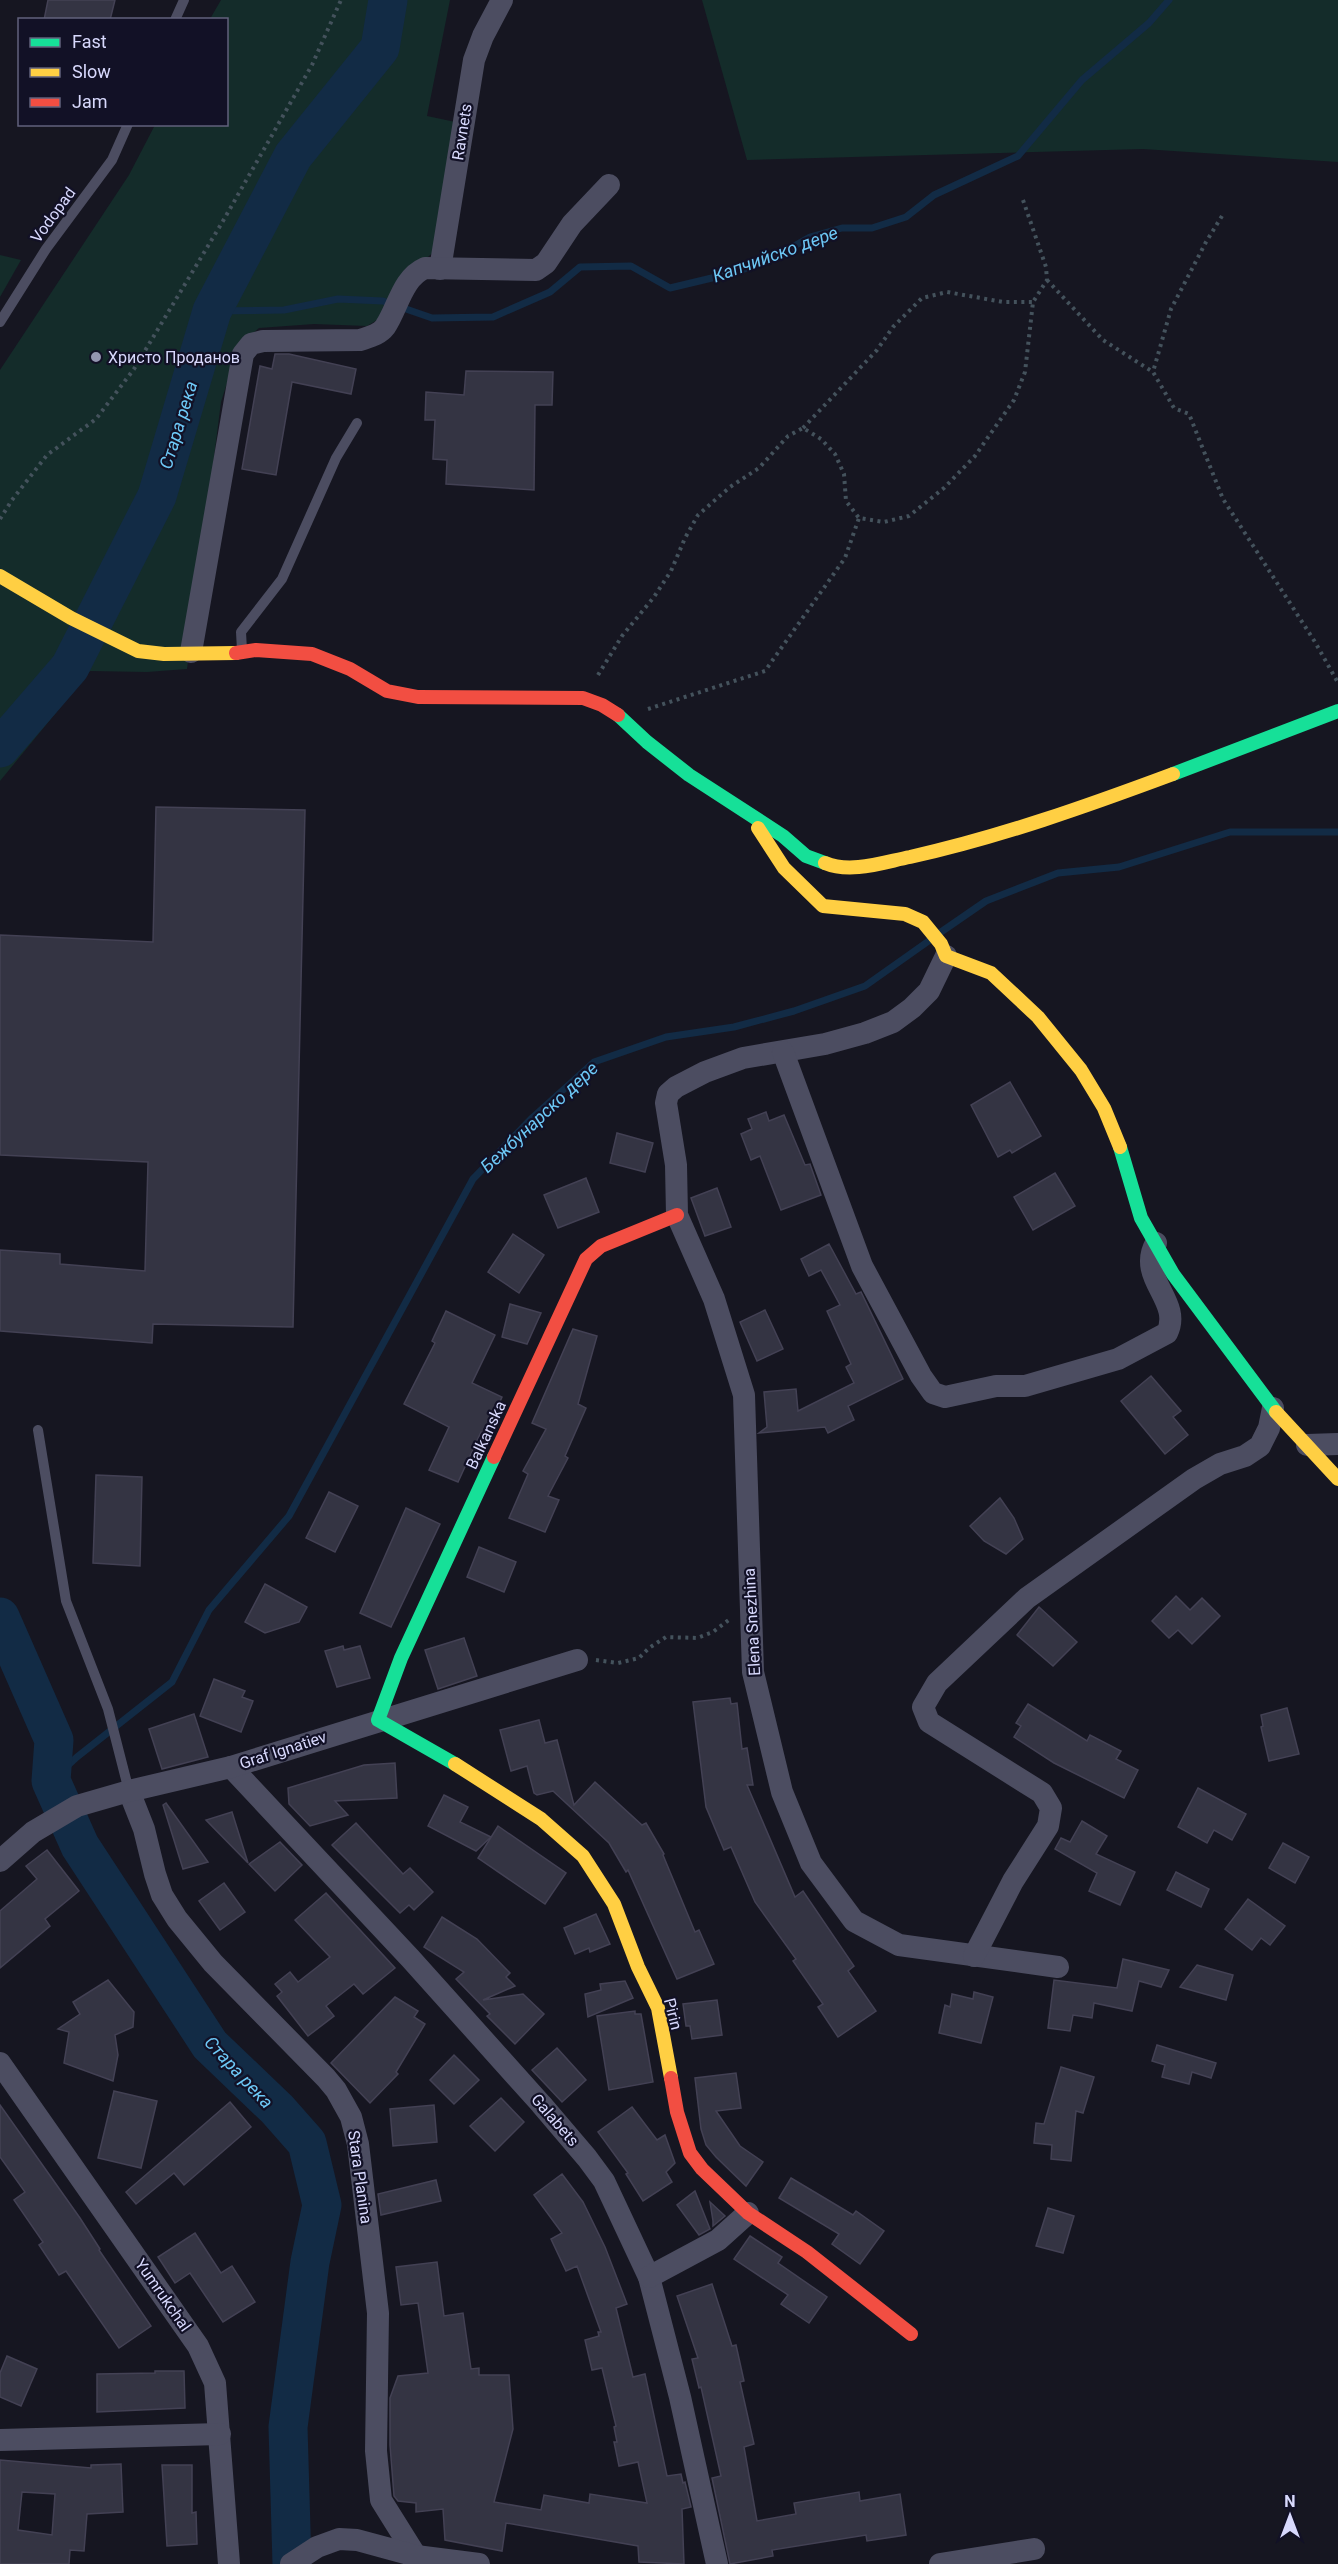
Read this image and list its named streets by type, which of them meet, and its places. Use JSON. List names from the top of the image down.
{
  "streets": {
    "street": [
      "Ravnets",
      "Balkanska",
      "Elena Snezhina",
      "Graf Ignatiev",
      "Pirin",
      "Galabets",
      "Stara Planina",
      "Yumrukchal"
    ],
    "lane": ["Vodopad"]
  },
  "crossings": [
    ["Balkanska", "Elena Snezhina"],
    ["Balkanska", "Graf Ignatiev"],
    ["Balkanska", "Pirin"],
    ["Graf Ignatiev", "Pirin"],
    ["Graf Ignatiev", "Galabets"],
    ["Graf Ignatiev", "Stara Planina"]
  ],
  "water": ["Капчийско дере", "Стара река", "Бежбунарско дере"],
  "places": ["Христо Проданов"],
  "legend": ["Fast", "Slow", "Jam"],
  "north": "top"
}
